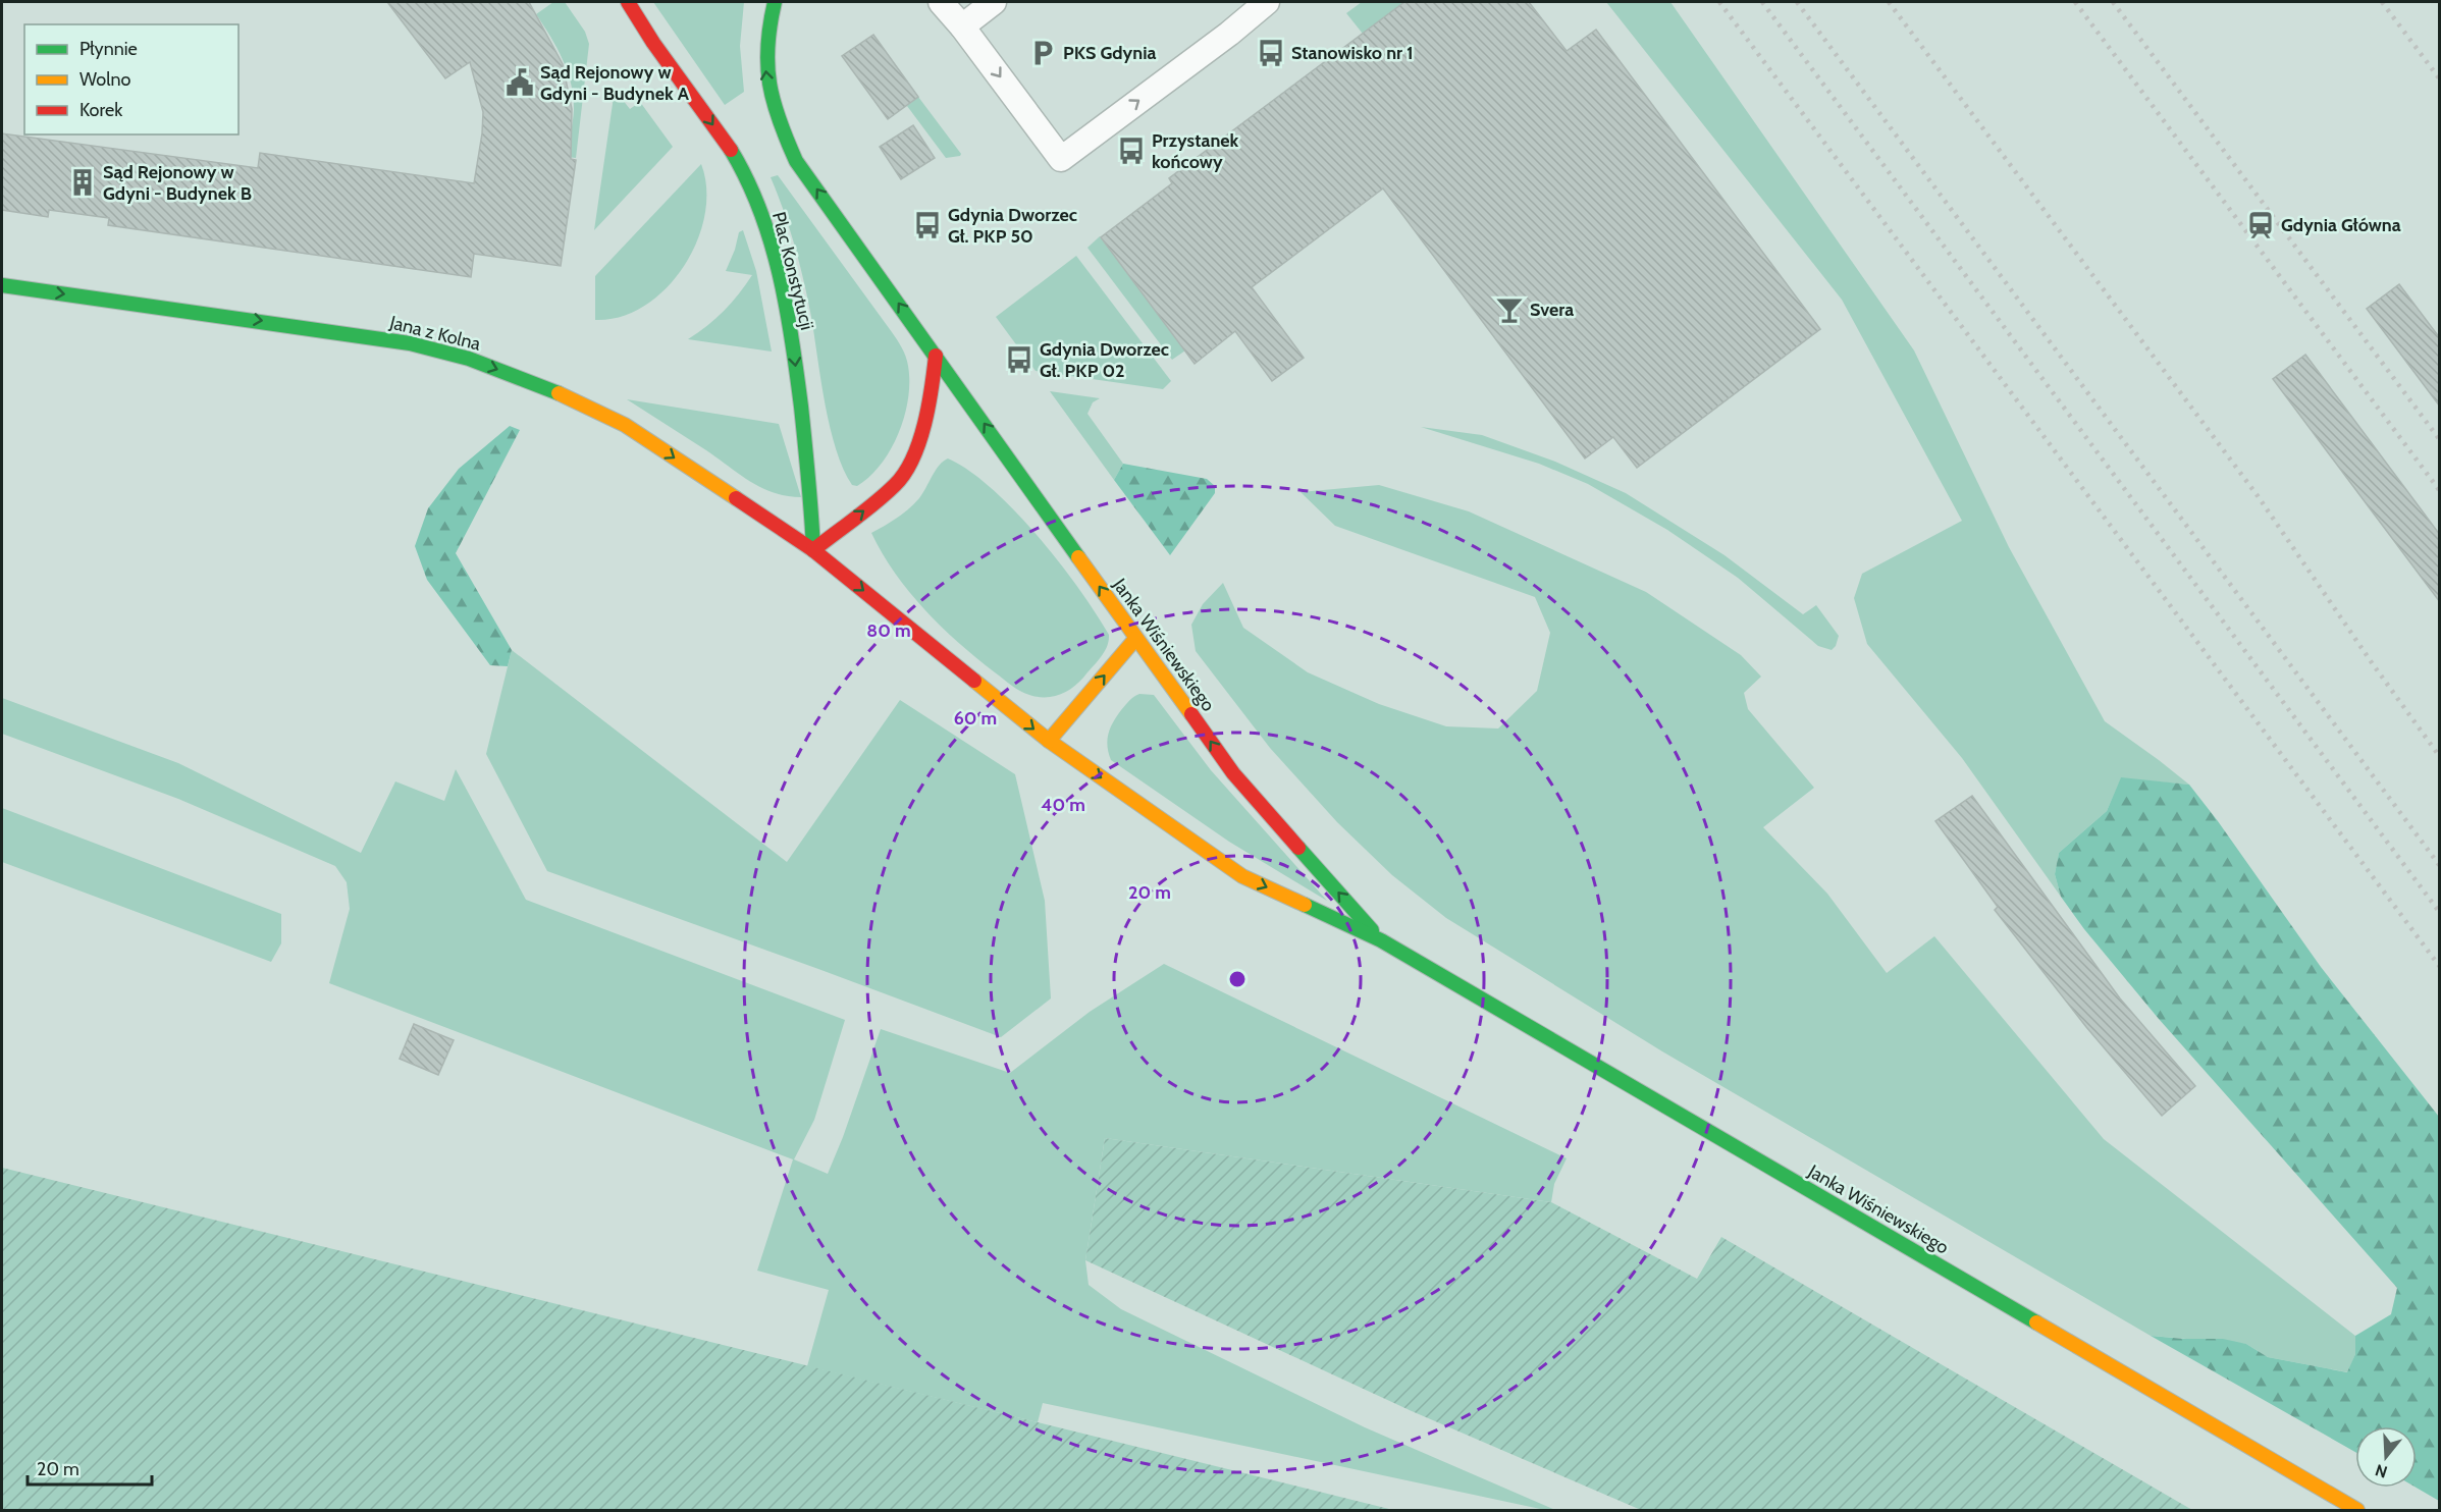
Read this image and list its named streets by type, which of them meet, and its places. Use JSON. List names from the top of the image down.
{
  "streets": {
    "main road": ["Plac Konstytucji", "Jana z Kolna", "Janka Wiśniewskiego"]
  },
  "crossings": [
    ["Plac Konstytucji", "Jana z Kolna"],
    ["Plac Konstytucji", "Janka Wiśniewskiego"],
    ["Jana z Kolna", "Janka Wiśniewskiego"]
  ],
  "one_way": ["Jana z Kolna"],
  "places": {
    "parking": ["PKS Gdynia"],
    "bus stop": [
      "Stanowisko nr 1",
      "Przystanek końcowy",
      "Gdynia Dworzec Gł. PKP 50",
      "Gdynia Dworzec Gł. PKP 02"
    ],
    "public building": ["Sąd Rejonowy w Gdyni - Budynek A"],
    "building": ["Sąd Rejonowy w Gdyni - Budynek B"],
    "station": ["Gdynia Główna"],
    "bar": ["Svera"]
  },
  "legend": ["Płynnie", "Wolno", "Korek"],
  "scale_bar": "20 m",
  "north": "bottom",
  "rings": [
    "80 m",
    "60 m",
    "40 m",
    "20 m"
  ]
}
